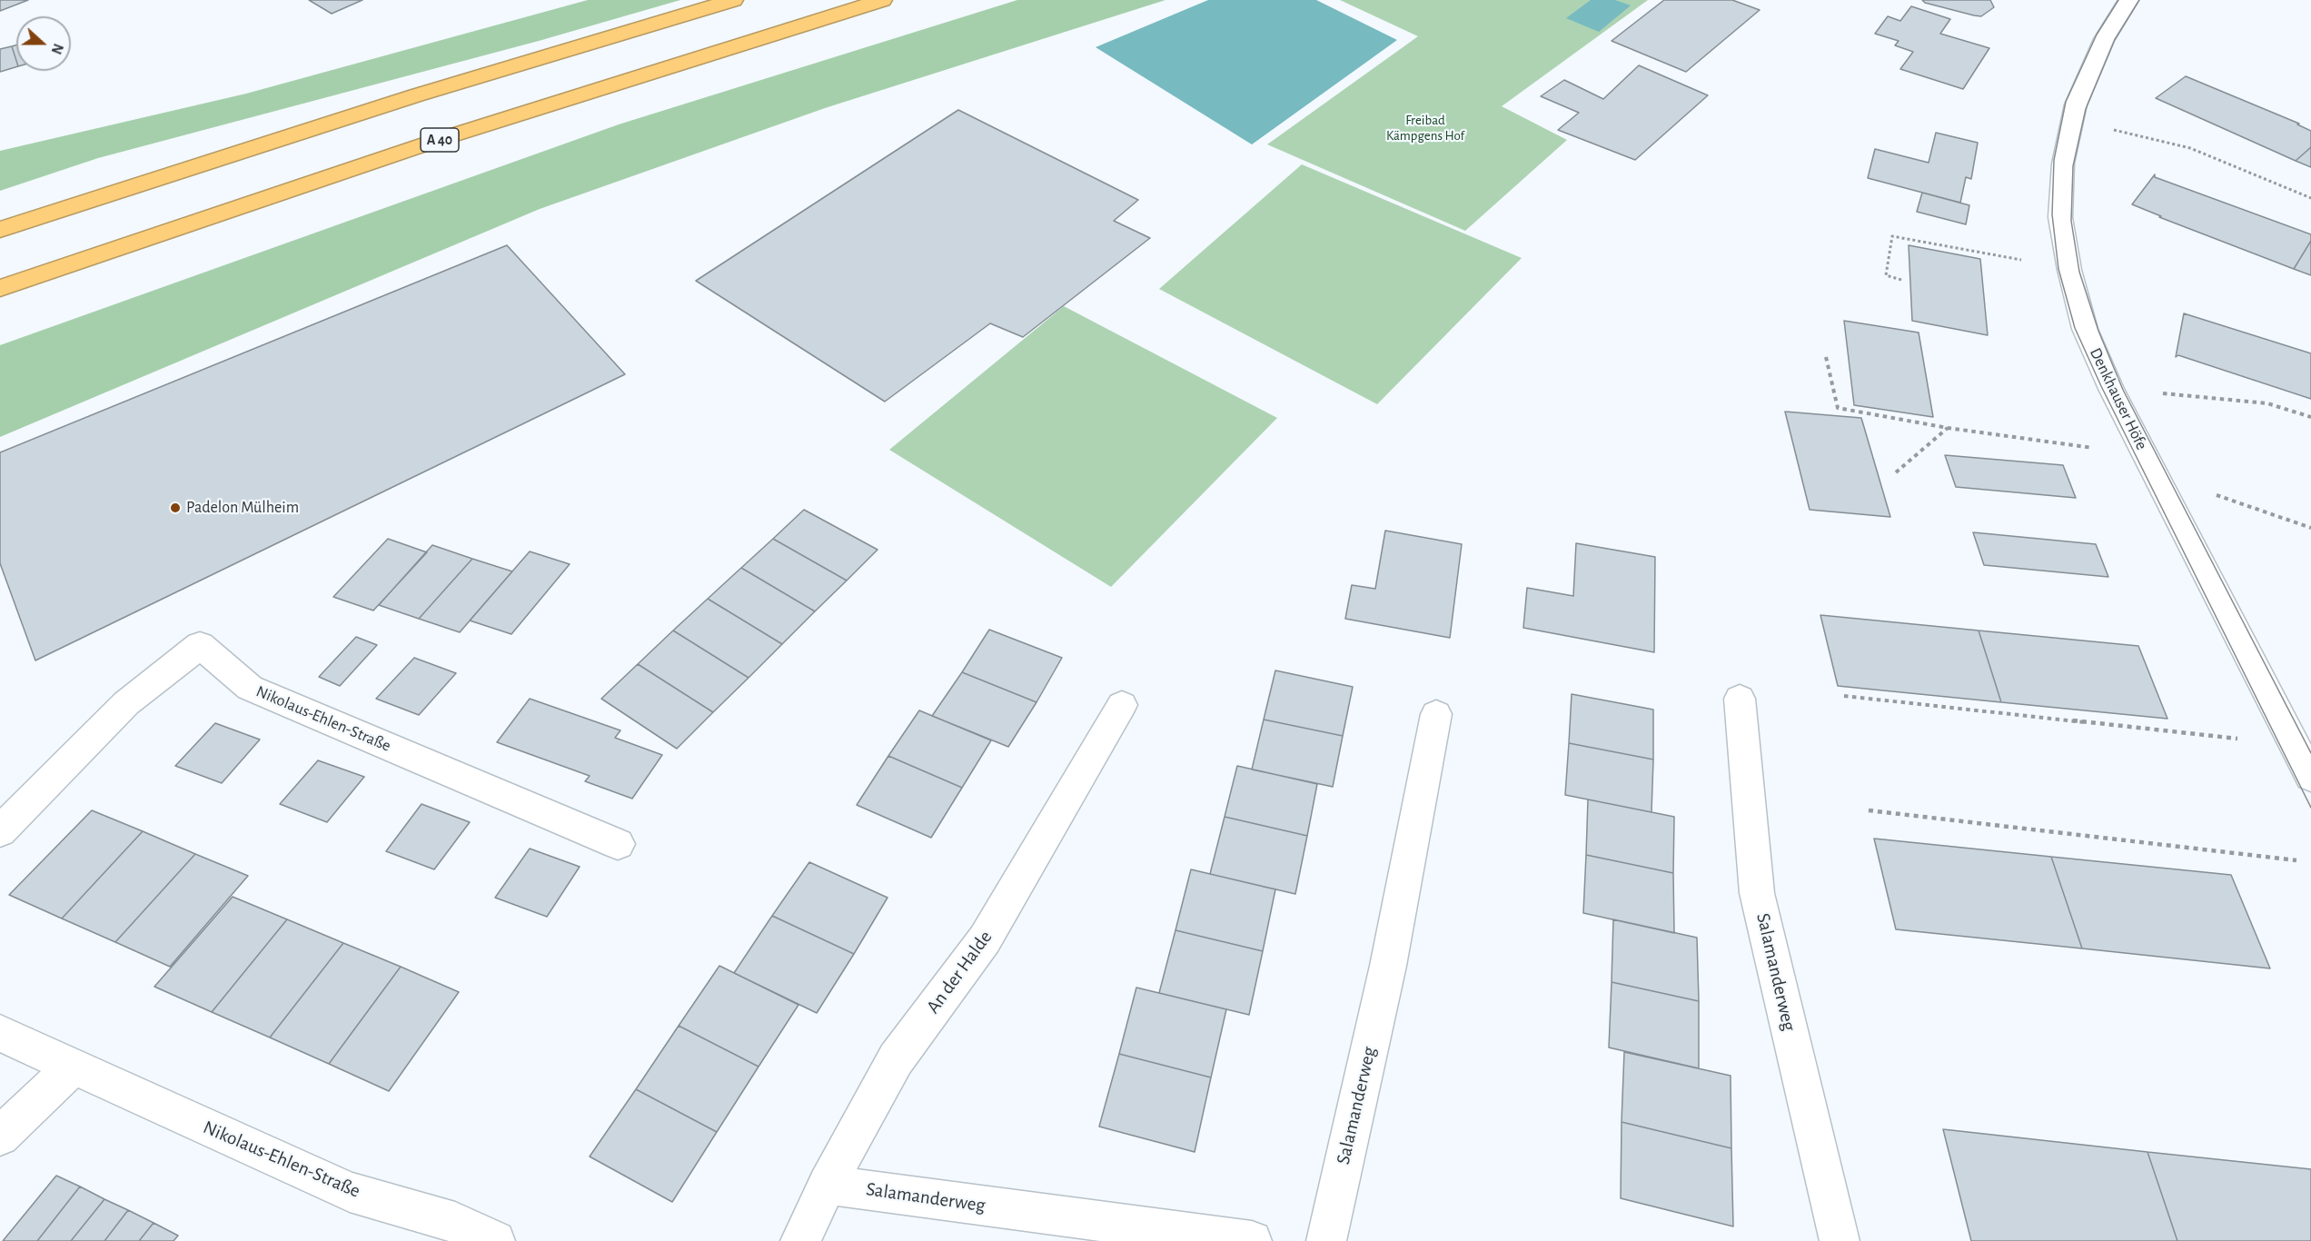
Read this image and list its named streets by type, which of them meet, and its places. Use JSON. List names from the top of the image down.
{
  "streets": {
    "highway": ["A 40"],
    "street": [
      "Denkhauser Höfe",
      "Nikolaus-Ehlen-Straße",
      "An der Halde",
      "Salamanderweg"
    ]
  },
  "crossings": [
    ["An der Halde", "Salamanderweg"]
  ],
  "parks": ["Freibad Kämpgens Hof"],
  "places": ["Padelon Mülheim"],
  "north": "right"
}
